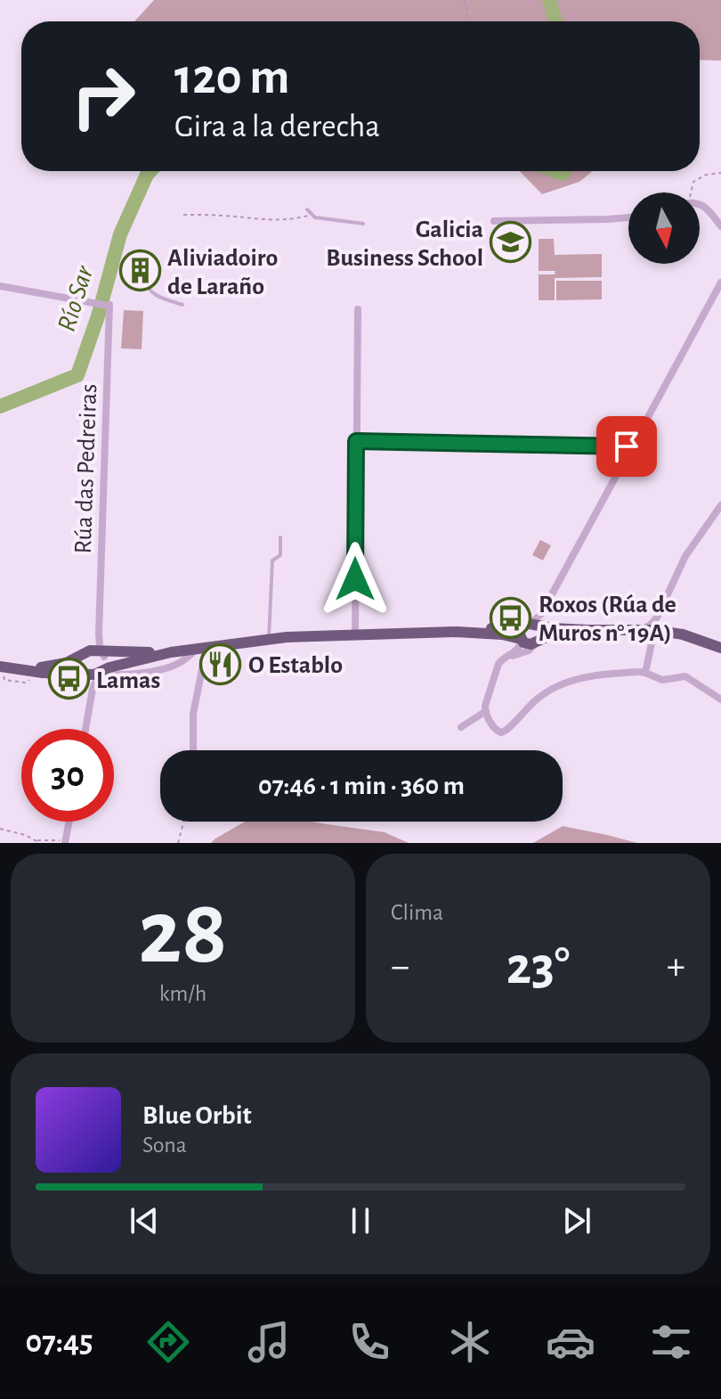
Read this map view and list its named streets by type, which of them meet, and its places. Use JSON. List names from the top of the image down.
{
  "streets": {
    "street": ["Rúa das Pedreiras"]
  },
  "water": ["Río Sar"],
  "places": {
    "school or university": ["Galicia Business School"],
    "building": ["Aliviadoiro de Laraño"],
    "bus stop": ["Roxos (Rúa de Muros n° 19A)", "Lamas"],
    "restaurant": ["O Establo"]
  },
  "north": "bottom",
  "page": {
    "turn": ["120 m", "Gira a la derecha"],
    "limit": "30",
    "trip": "07:46 · 1 min · 360 m",
    "tile": [
      ["28", "km/h"],
      "Clima"
    ],
    "heat": ["−", "23°", "+"],
    "song": ["Blue Orbit", "Sona"],
    "tabs": "07:45"
  }
}
